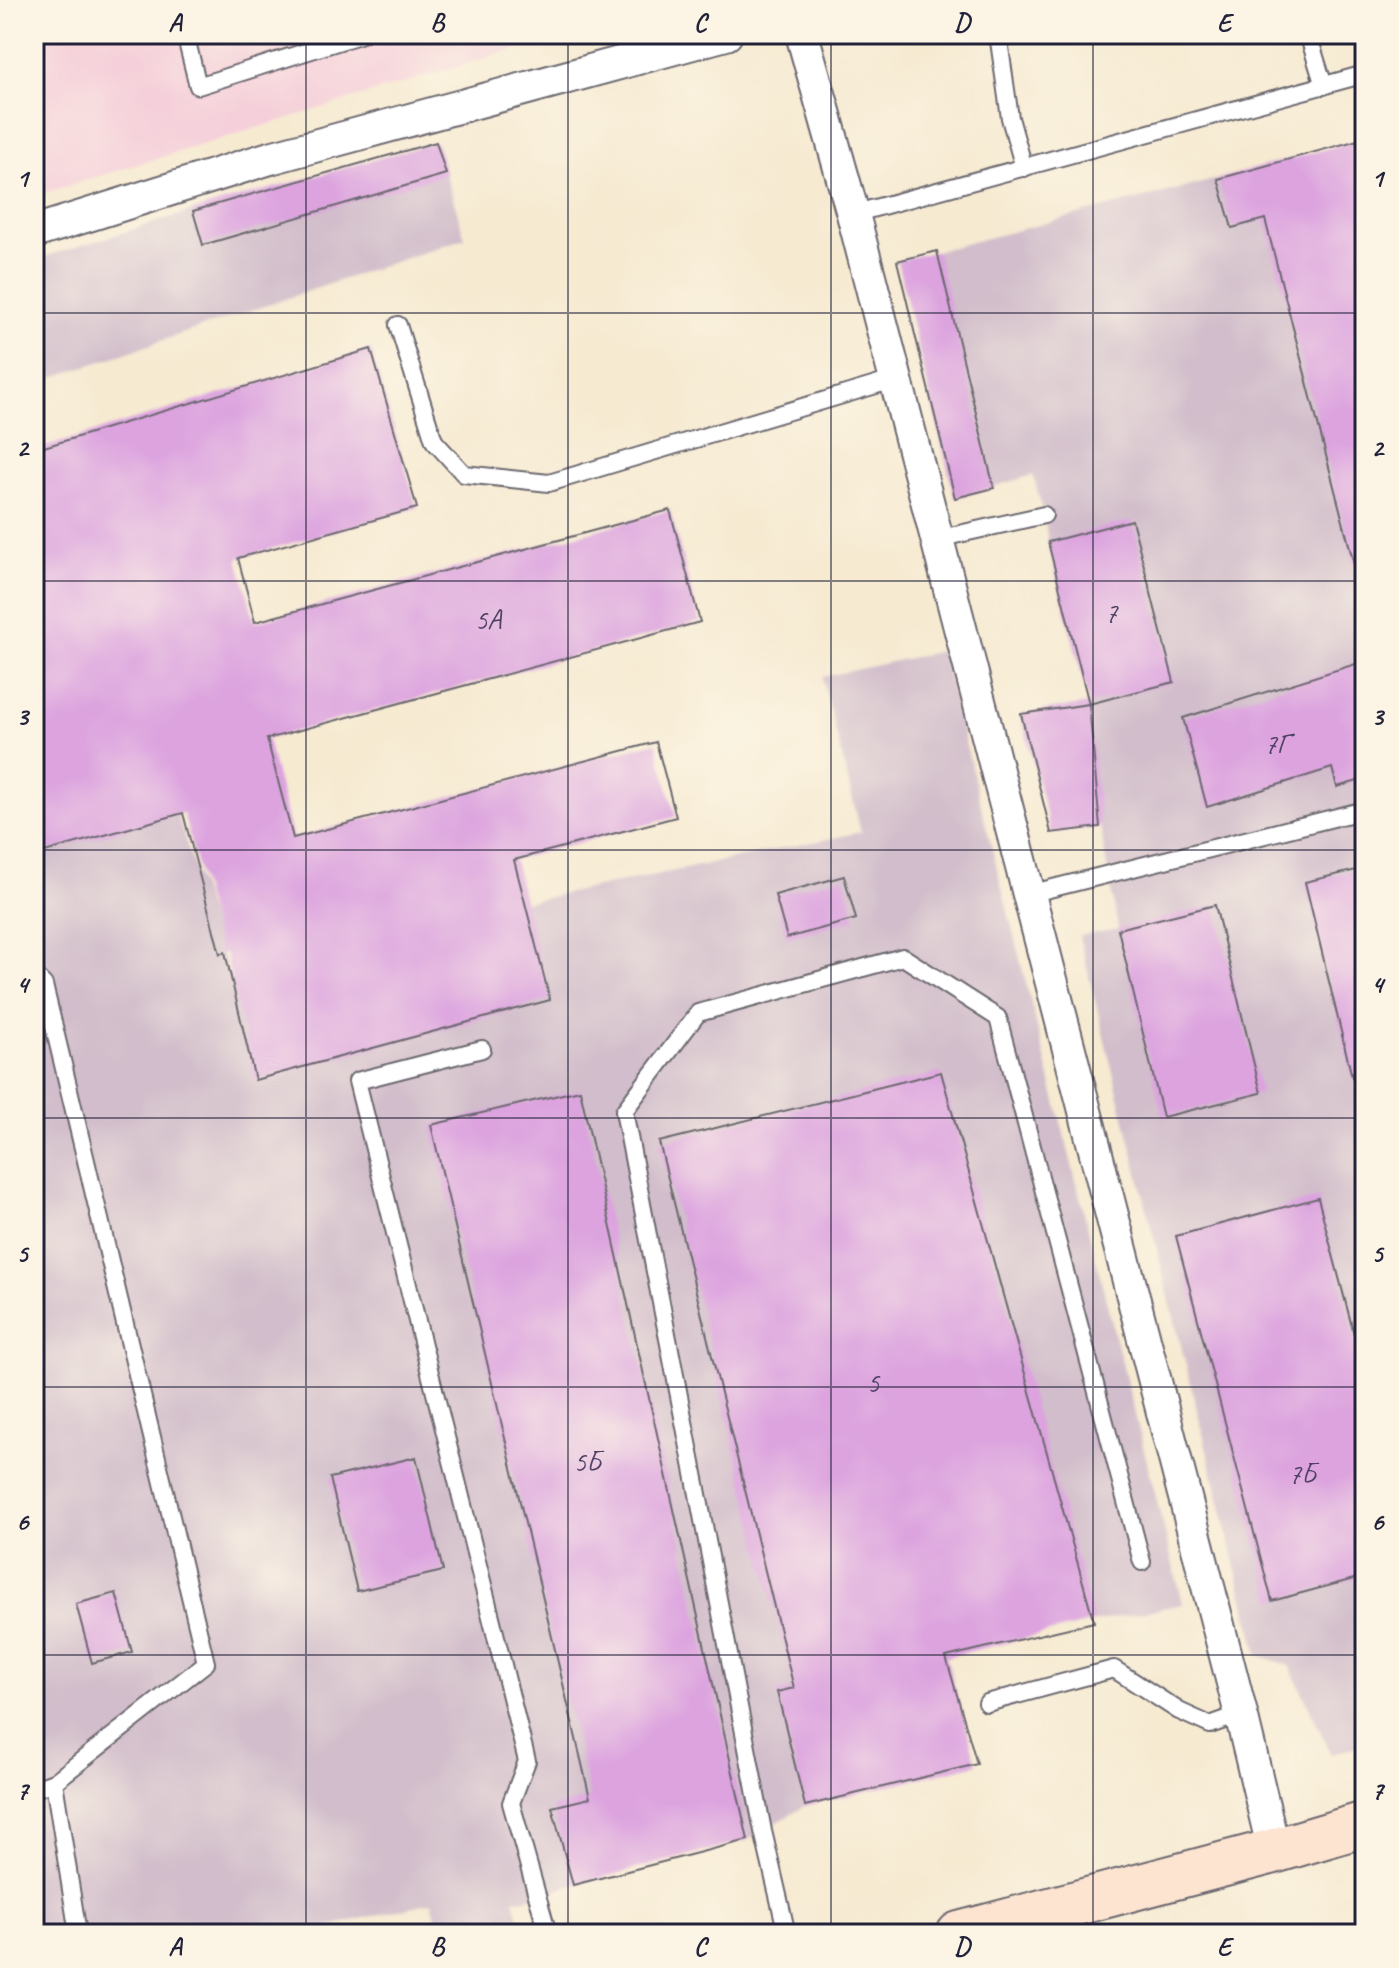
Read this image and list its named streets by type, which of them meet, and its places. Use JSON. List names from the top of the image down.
{
  "house_numbers": [
    "7",
    "5А",
    "7Г",
    "5",
    "5Б",
    "7Б"
  ],
  "grid": {
    "columns": [
      "A",
      "B",
      "C",
      "D",
      "E"
    ],
    "rows": [
      "1",
      "2",
      "3",
      "4",
      "5",
      "6",
      "7"
    ]
  }
}
